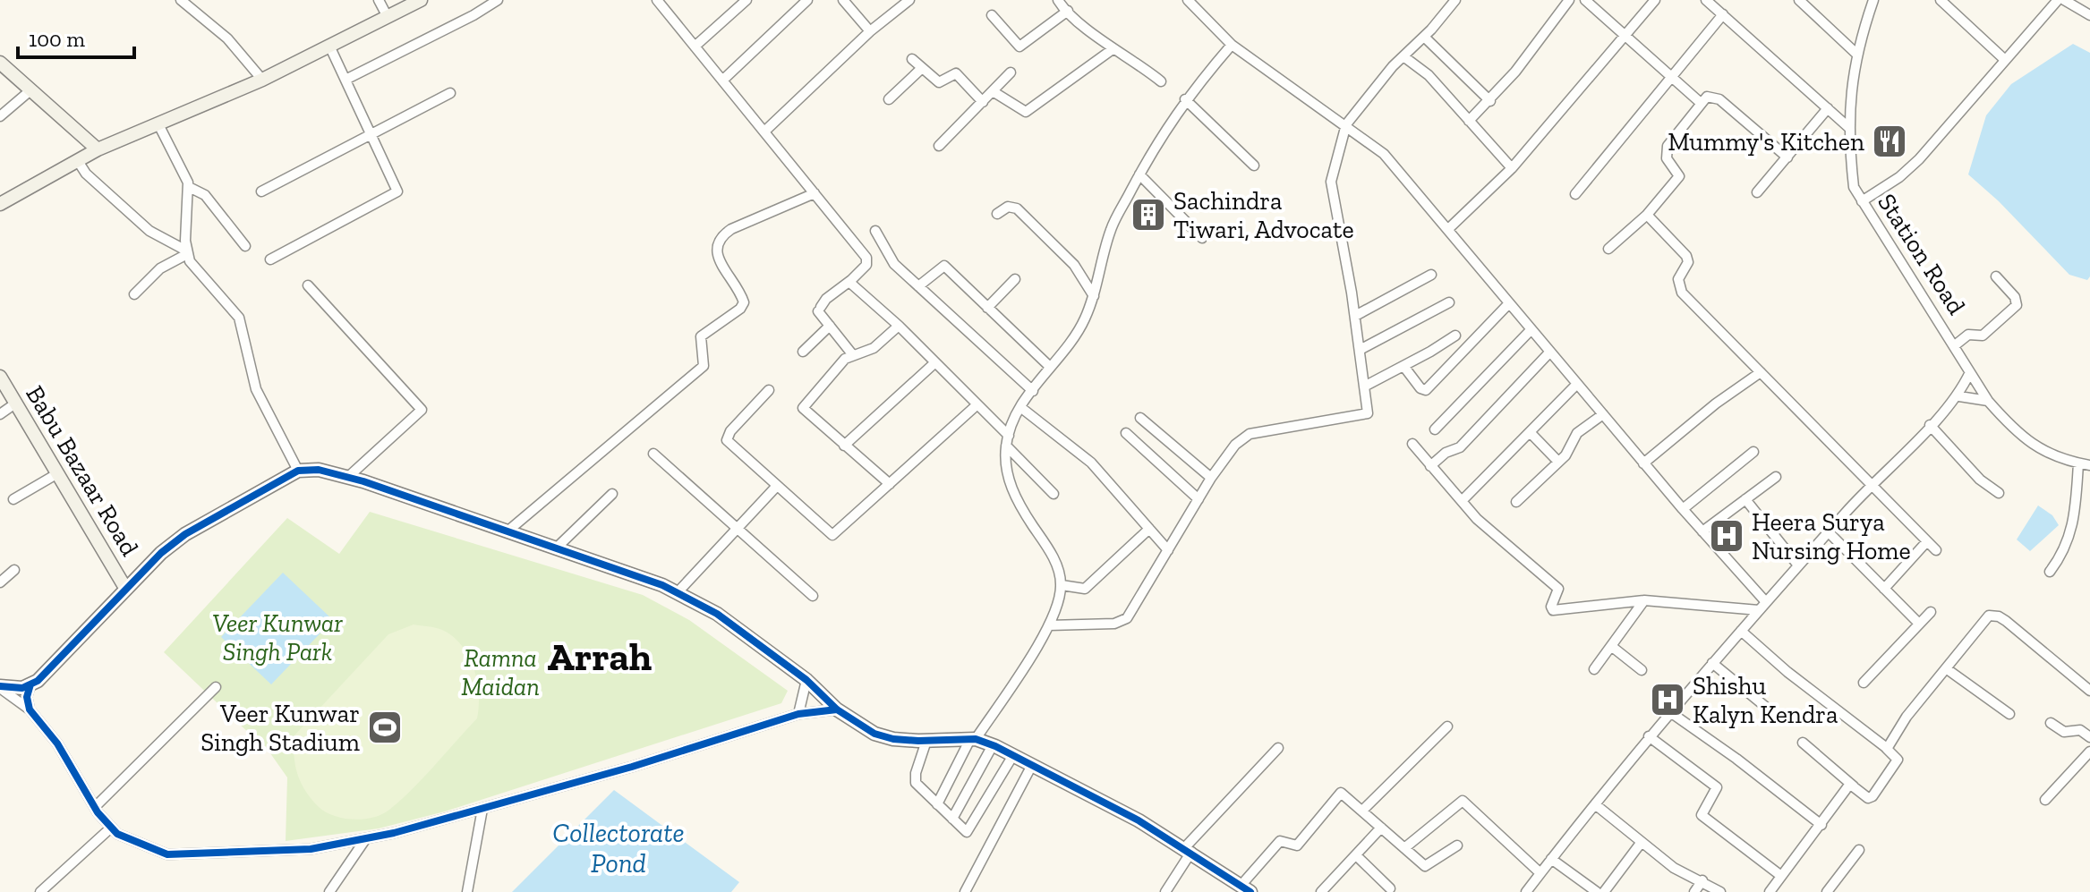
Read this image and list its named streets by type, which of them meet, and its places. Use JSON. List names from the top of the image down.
{
  "streets": {
    "street": ["Station Road", "Babu Bazaar Road"]
  },
  "districts": ["Arrah"],
  "water": ["Collectorate Pond"],
  "parks": ["Veer Kunwar Singh Park", "Ramna Maidan"],
  "places": {
    "restaurant": ["Mummy's Kitchen"],
    "building": ["Sachindra Tiwari, Advocate"],
    "hospital": ["Heera Surya Nursing Home", "Shishu Kalyn Kendra"],
    "sports": ["Veer Kunwar Singh Stadium"]
  },
  "scale_bar": "100 m"
}
